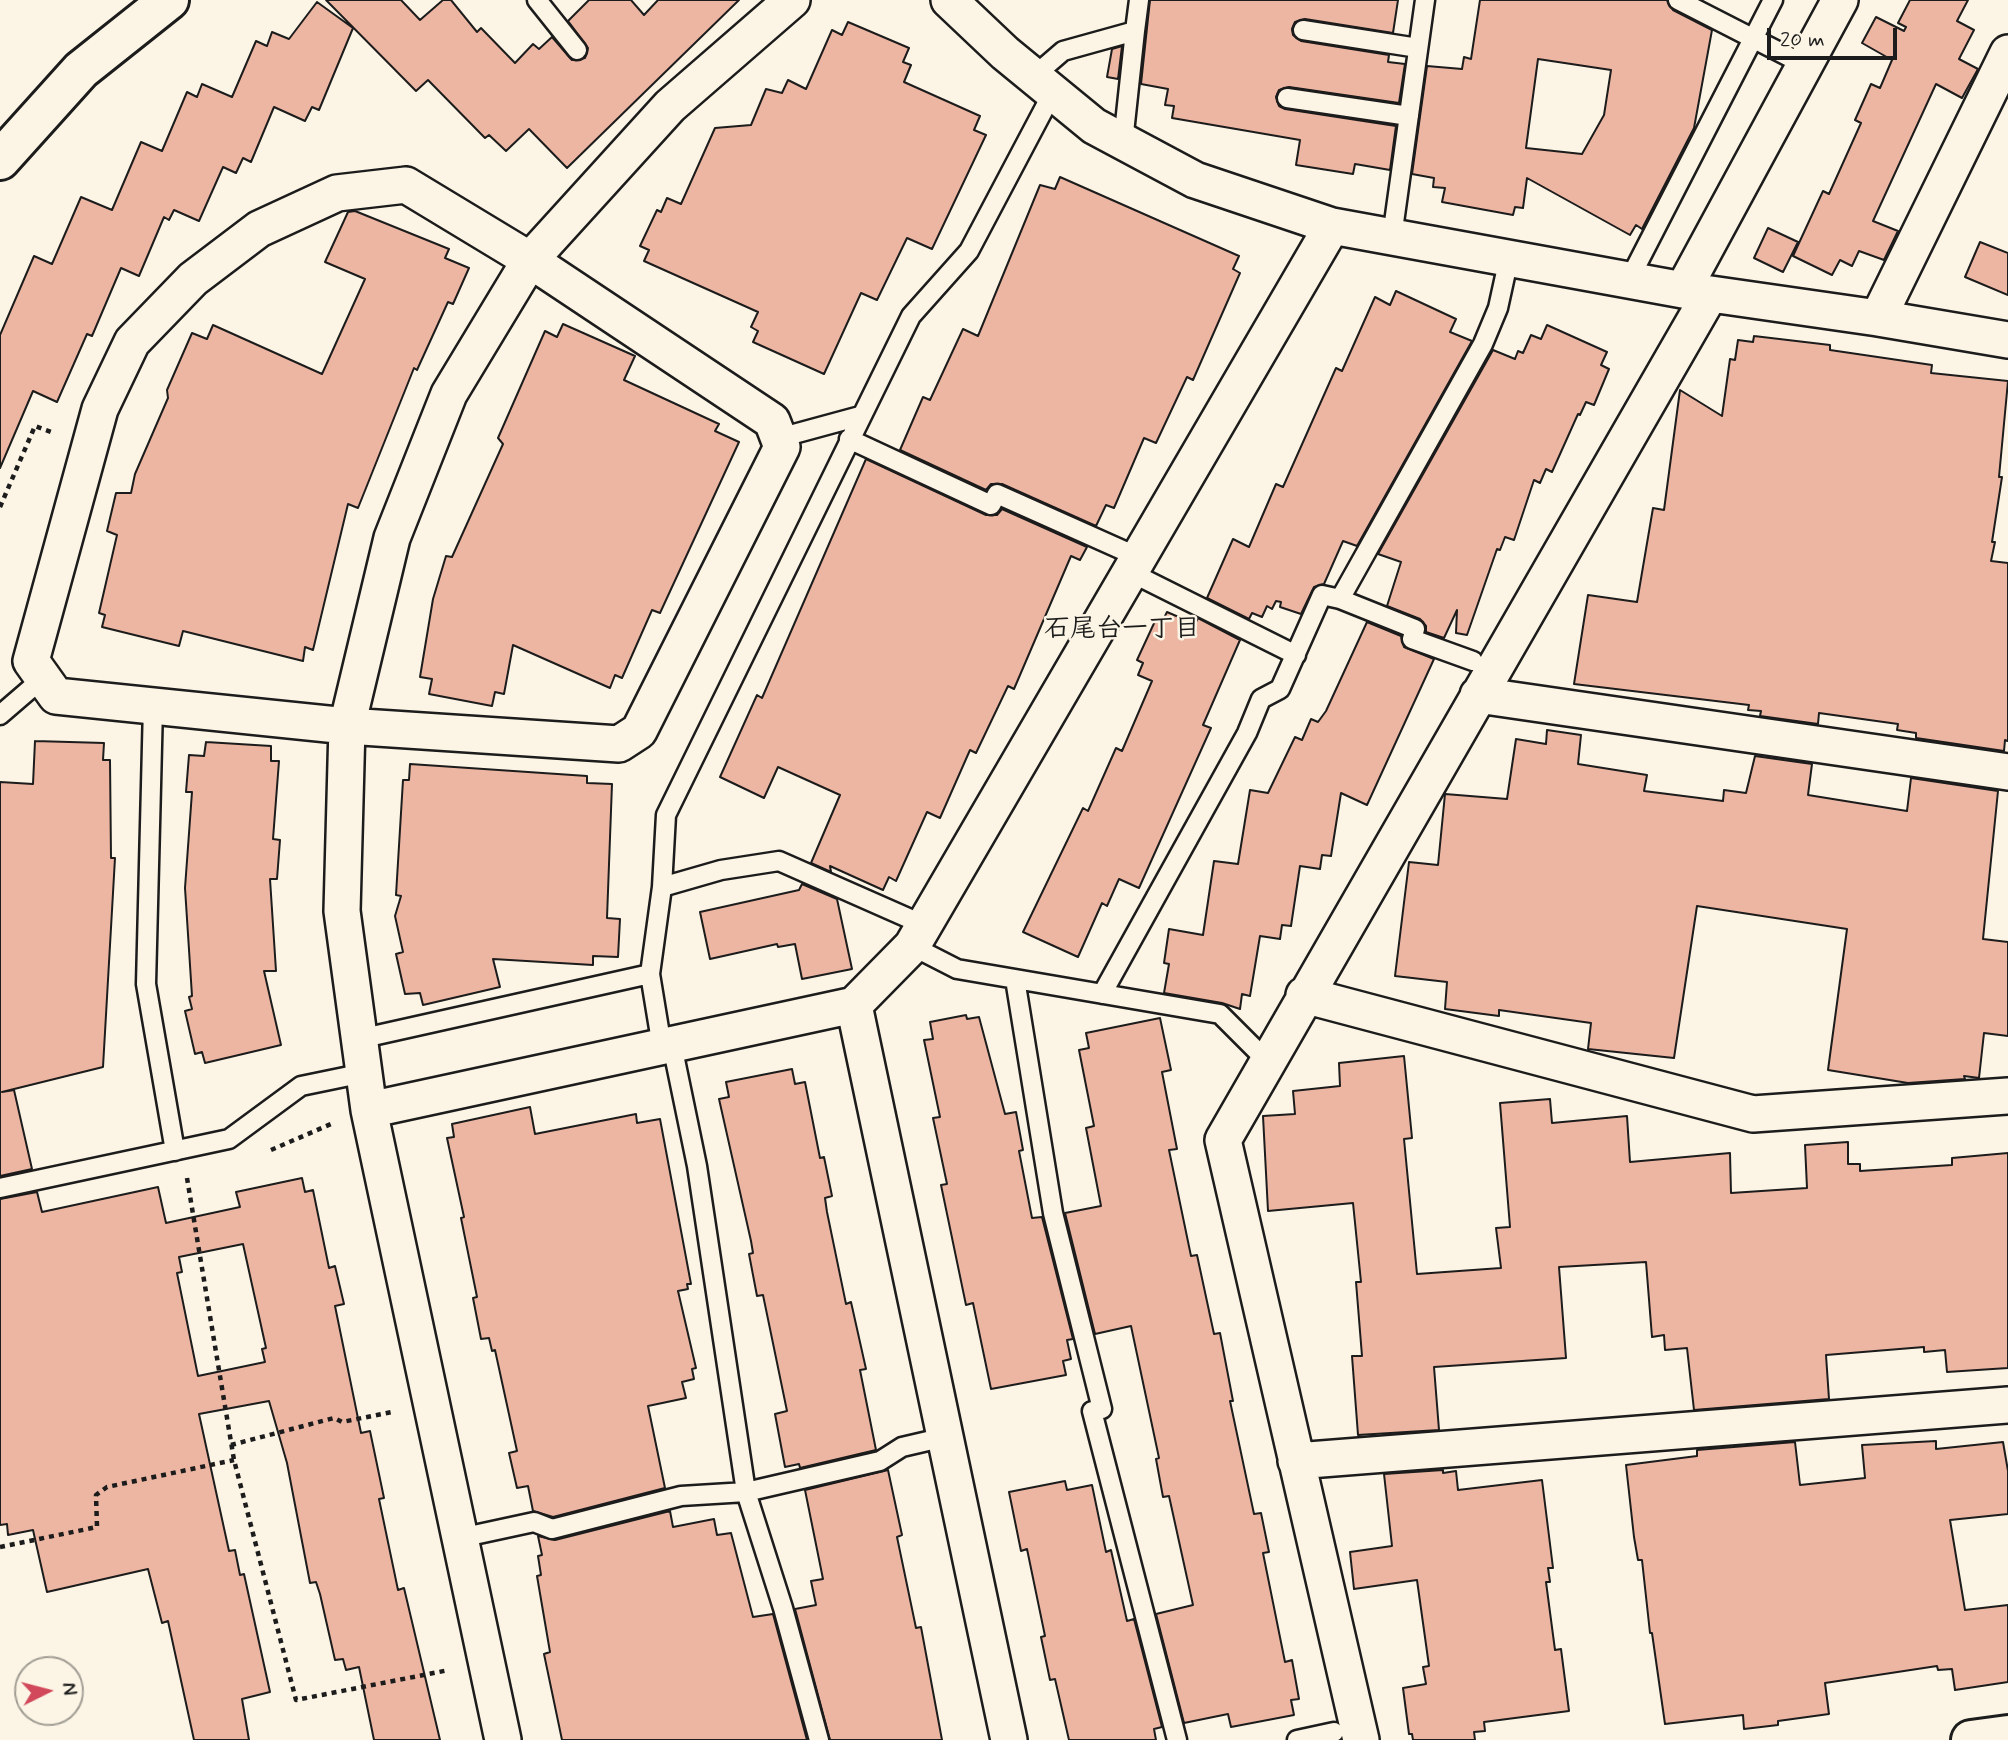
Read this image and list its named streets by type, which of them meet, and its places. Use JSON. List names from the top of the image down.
{
  "districts": ["石尾台一丁目"],
  "scale_bar": "20 m",
  "north": "right"
}
